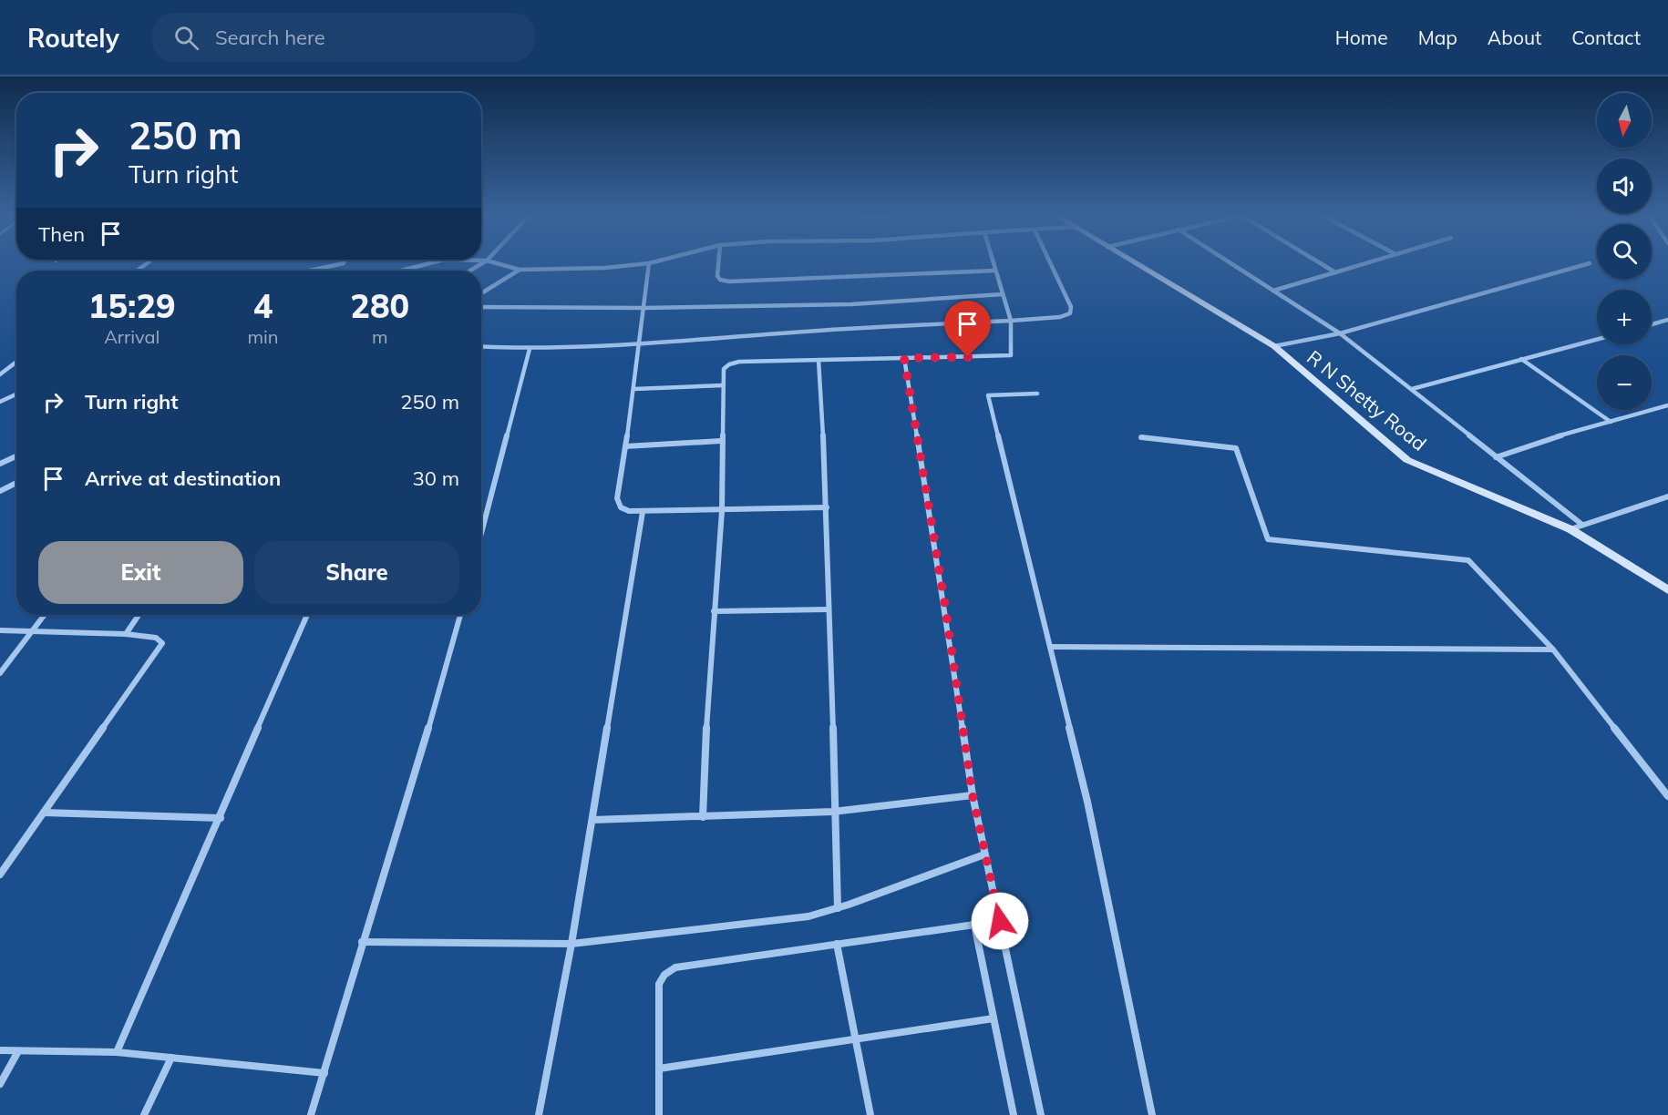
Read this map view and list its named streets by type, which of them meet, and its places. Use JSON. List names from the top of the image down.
{
  "streets": {
    "street": ["R N Shetty Road"]
  },
  "north": "bottom",
  "page": {
    "header": "Routely",
    "search": "Search here",
    "nav": [
      "Home",
      "Map",
      "About",
      "Contact"
    ],
    "map_buttons": ["+", "−"],
    "turn": ["250 m", "Turn right"],
    "then": "Then",
    "eta": [
      "15:29",
      "Arrival",
      "4",
      "min",
      "280",
      "m"
    ],
    "list": [
      {
        "name": "Turn right",
        "value": "250 m"
      },
      {
        "name": "Arrive at destination",
        "value": "30 m"
      }
    ],
    "buttons": ["Exit", "Share"]
  }
}
